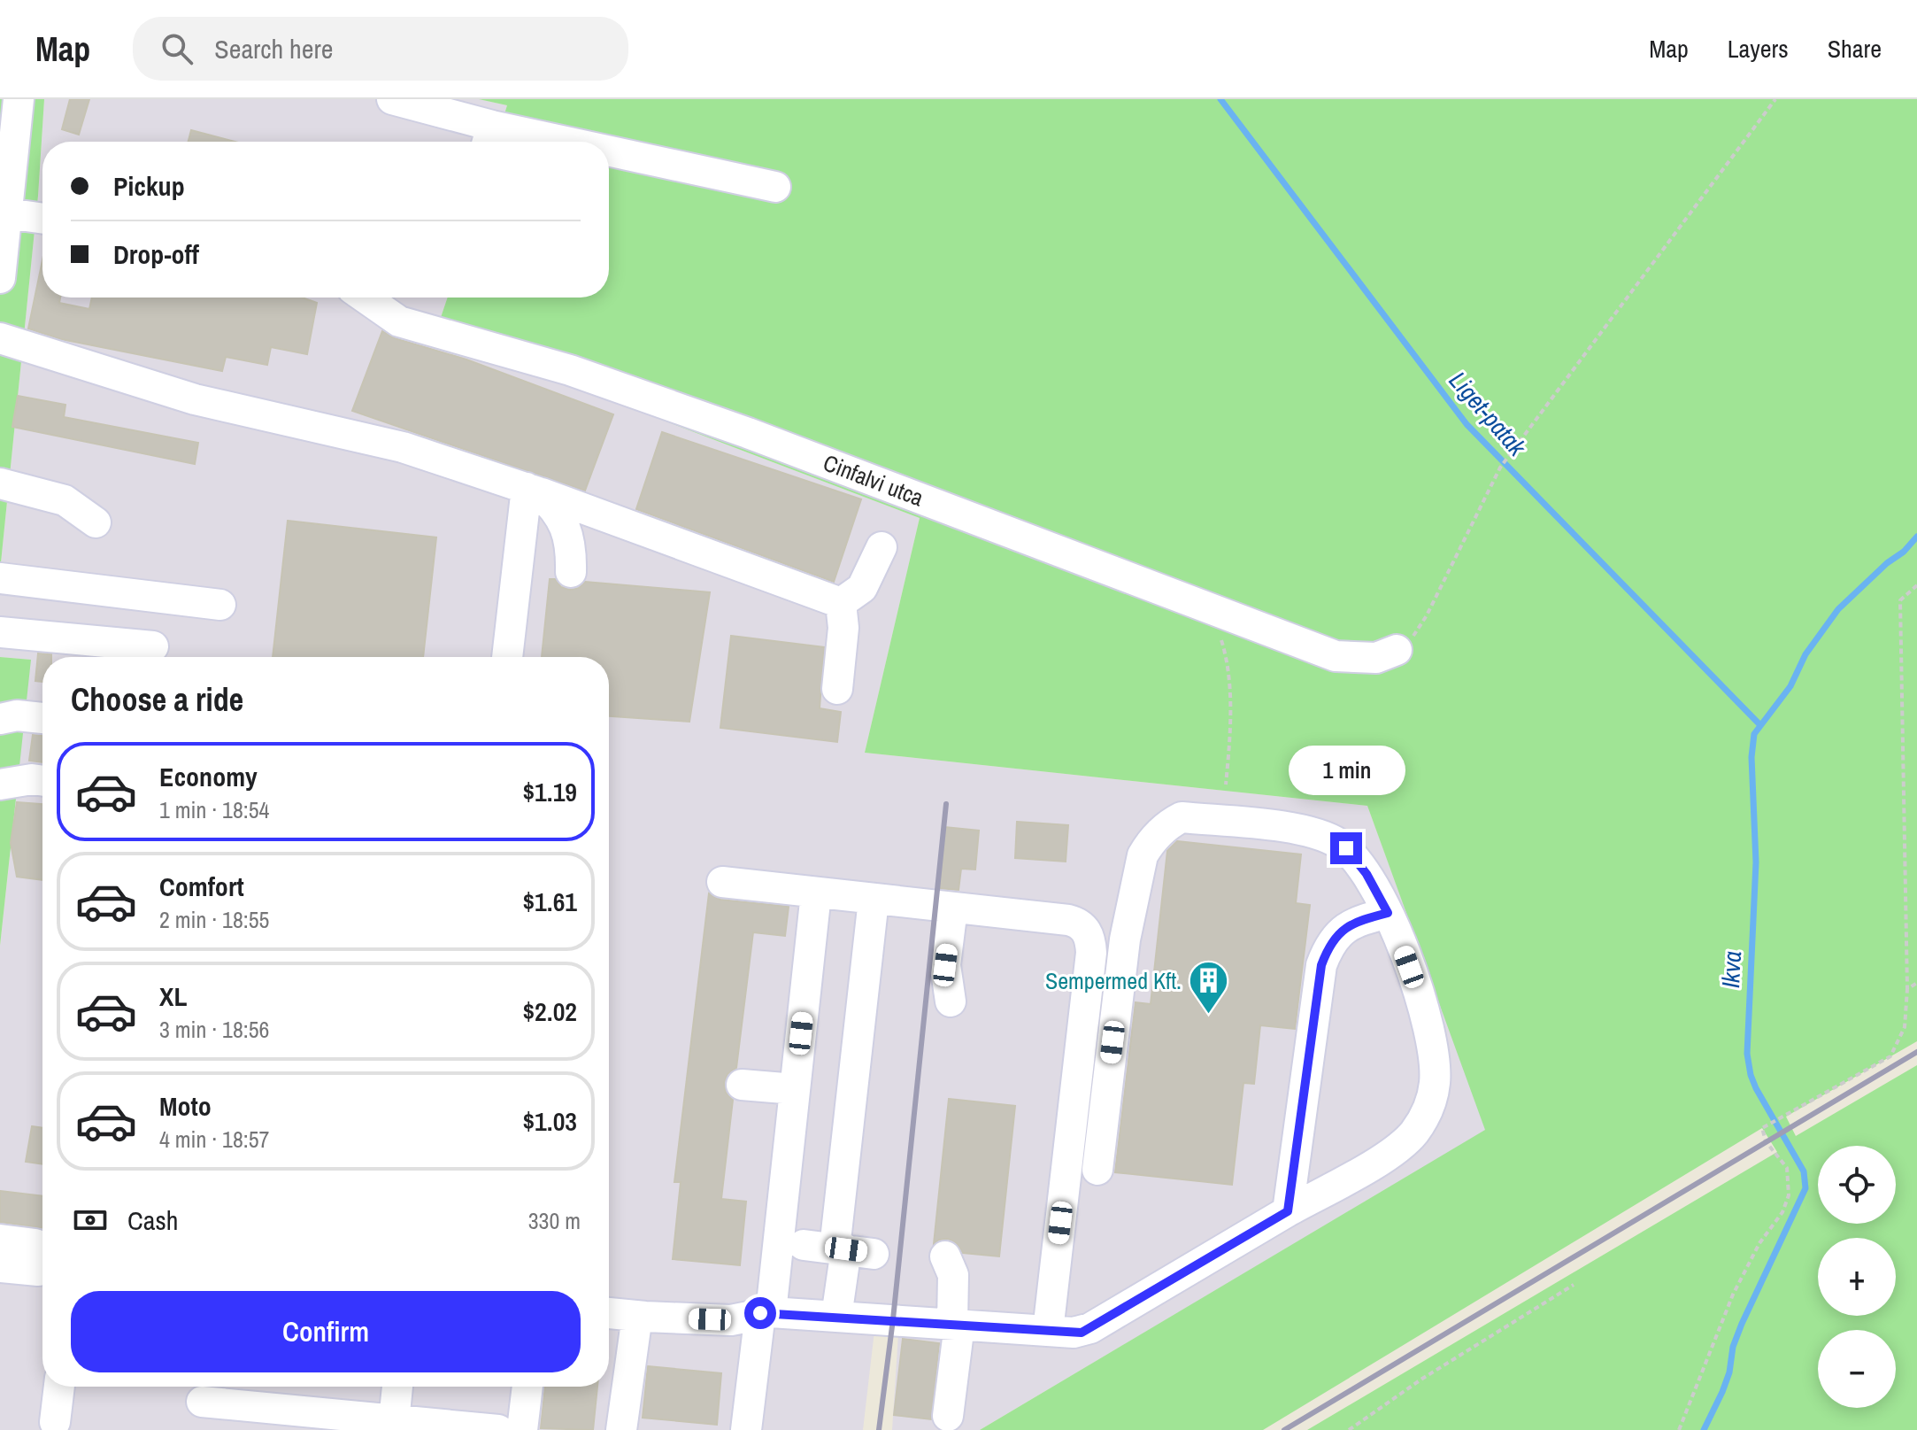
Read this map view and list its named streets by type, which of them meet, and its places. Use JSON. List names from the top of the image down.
{
  "streets": {
    "street": ["Cinfalvi utca"]
  },
  "water": ["Liget-patak", "Ikva"],
  "places": {
    "building": ["Sempermed Kft."]
  },
  "page": {
    "header": "Map",
    "search": "Search here",
    "nav": ["Map", "Layers", "Share"],
    "banner": ["Pickup", "Drop-off"],
    "heading": "Choose a ride",
    "list": [
      {
        "name": "Economy",
        "note": "1 min · 18:54",
        "value": "$1.19"
      },
      {
        "name": "Comfort",
        "note": "2 min · 18:55",
        "value": "$1.61"
      },
      {
        "name": "XL",
        "note": "3 min · 18:56",
        "value": "$2.02"
      },
      {
        "name": "Moto",
        "note": "4 min · 18:57",
        "value": "$1.03"
      }
    ],
    "bubble": "1 min",
    "map_buttons": ["+", "−"],
    "pay": ["Cash", "330 m"],
    "buttons": "Confirm"
  }
}
